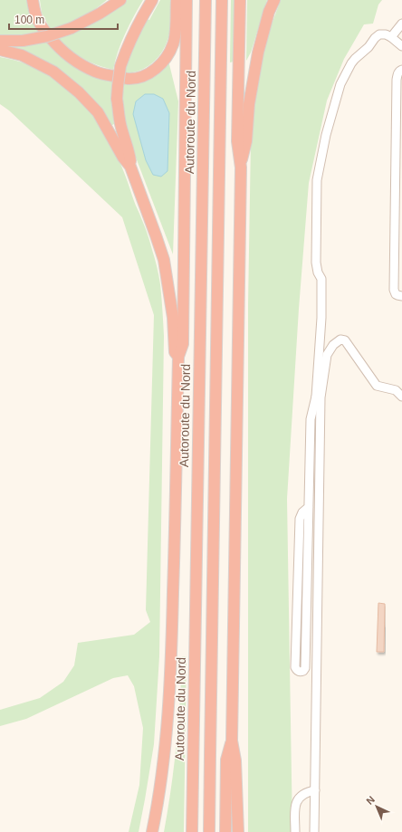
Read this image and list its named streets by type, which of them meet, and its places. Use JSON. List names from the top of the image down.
{
  "streets": {
    "highway": ["Autoroute du Nord"]
  },
  "scale_bar": "100 m",
  "north": "top left"
}
